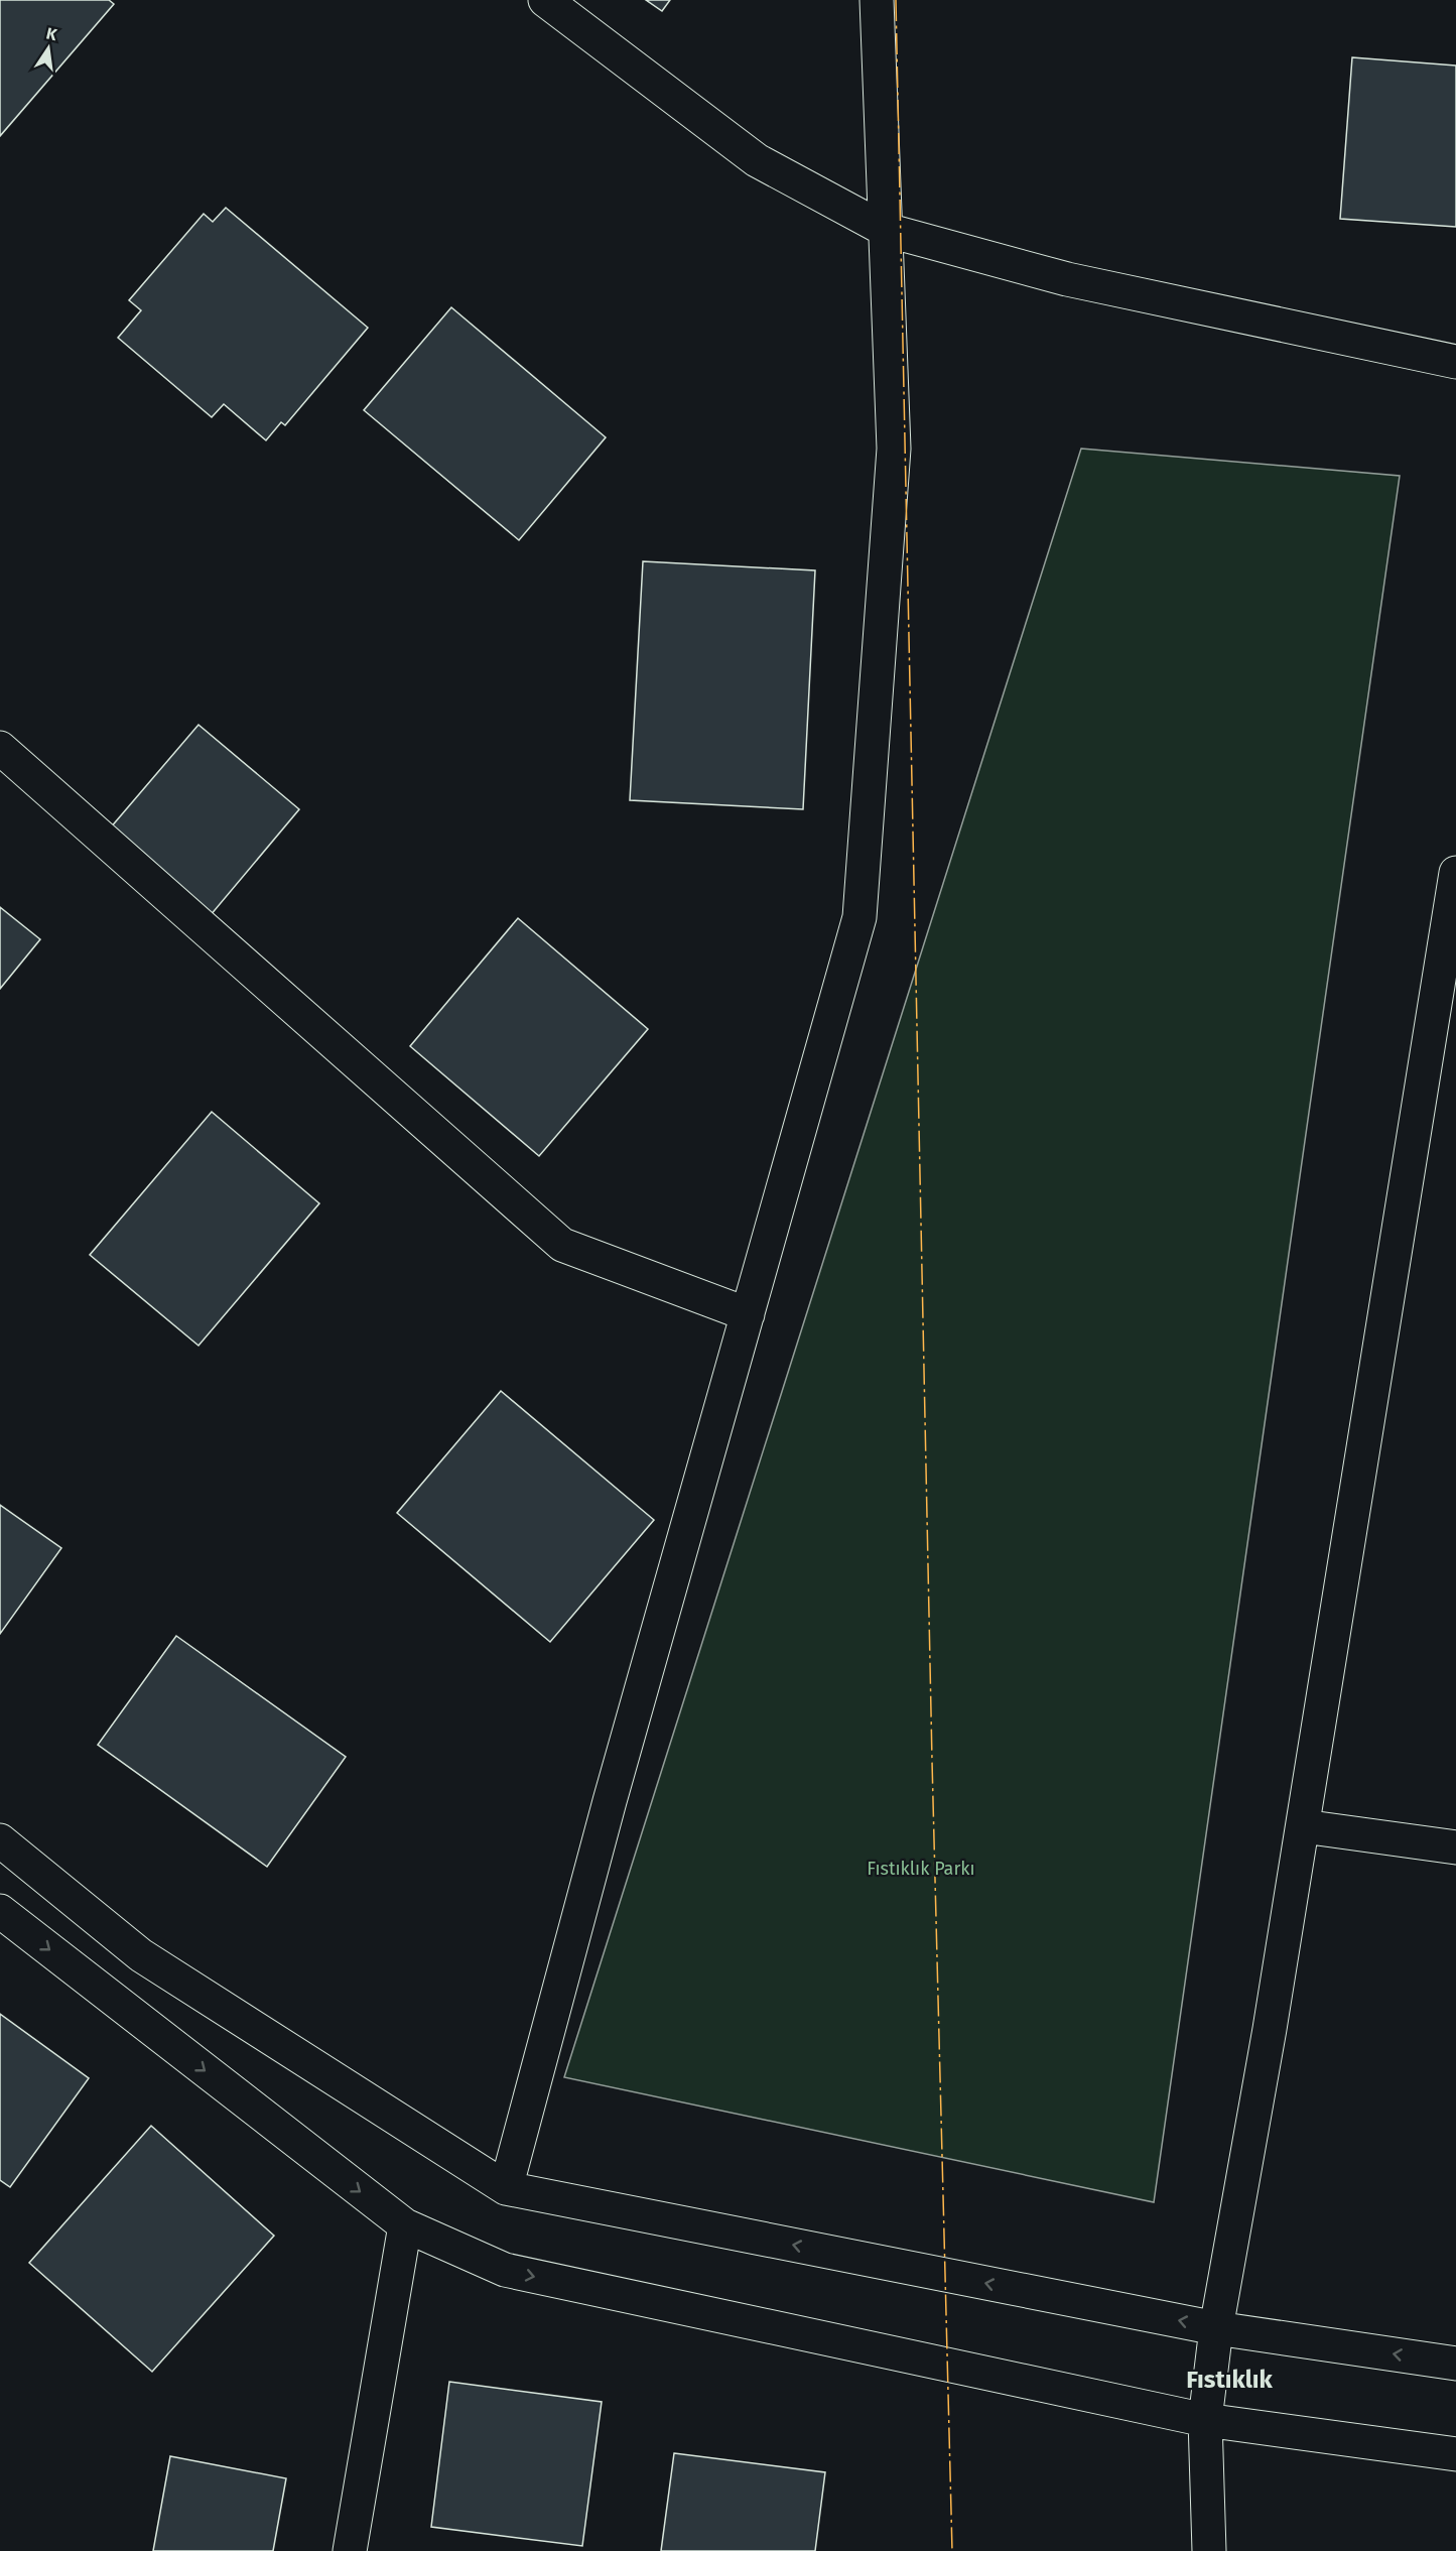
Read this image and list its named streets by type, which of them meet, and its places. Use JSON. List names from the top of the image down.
{
  "districts": ["Fıstıklık"],
  "parks": ["Fıstıklık Parkı"],
  "north": "top"
}
